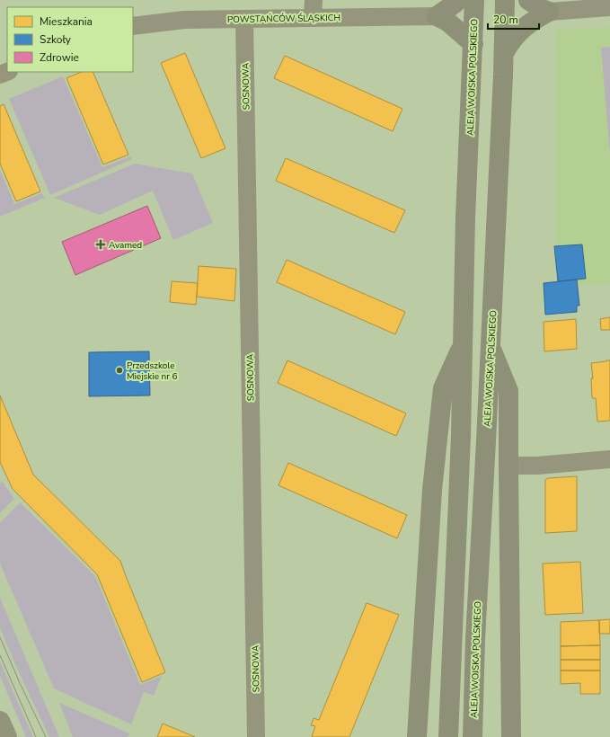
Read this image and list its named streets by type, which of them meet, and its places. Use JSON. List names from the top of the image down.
{
  "streets": {
    "main road": ["ALEJA WOJSKA POLSKIEGO"],
    "street": ["POWSTAŃCÓW ŚLĄSKICH", "SOSNOWA"]
  },
  "crossings": [
    ["POWSTAŃCÓW ŚLĄSKICH", "SOSNOWA"]
  ],
  "places": {
    "health": ["Avamed"],
    "other": ["Przedszkole Miejskie nr 6"]
  },
  "legend": ["Mieszkania", "Szkoły", "Zdrowie"],
  "scale_bar": "20 m"
}
